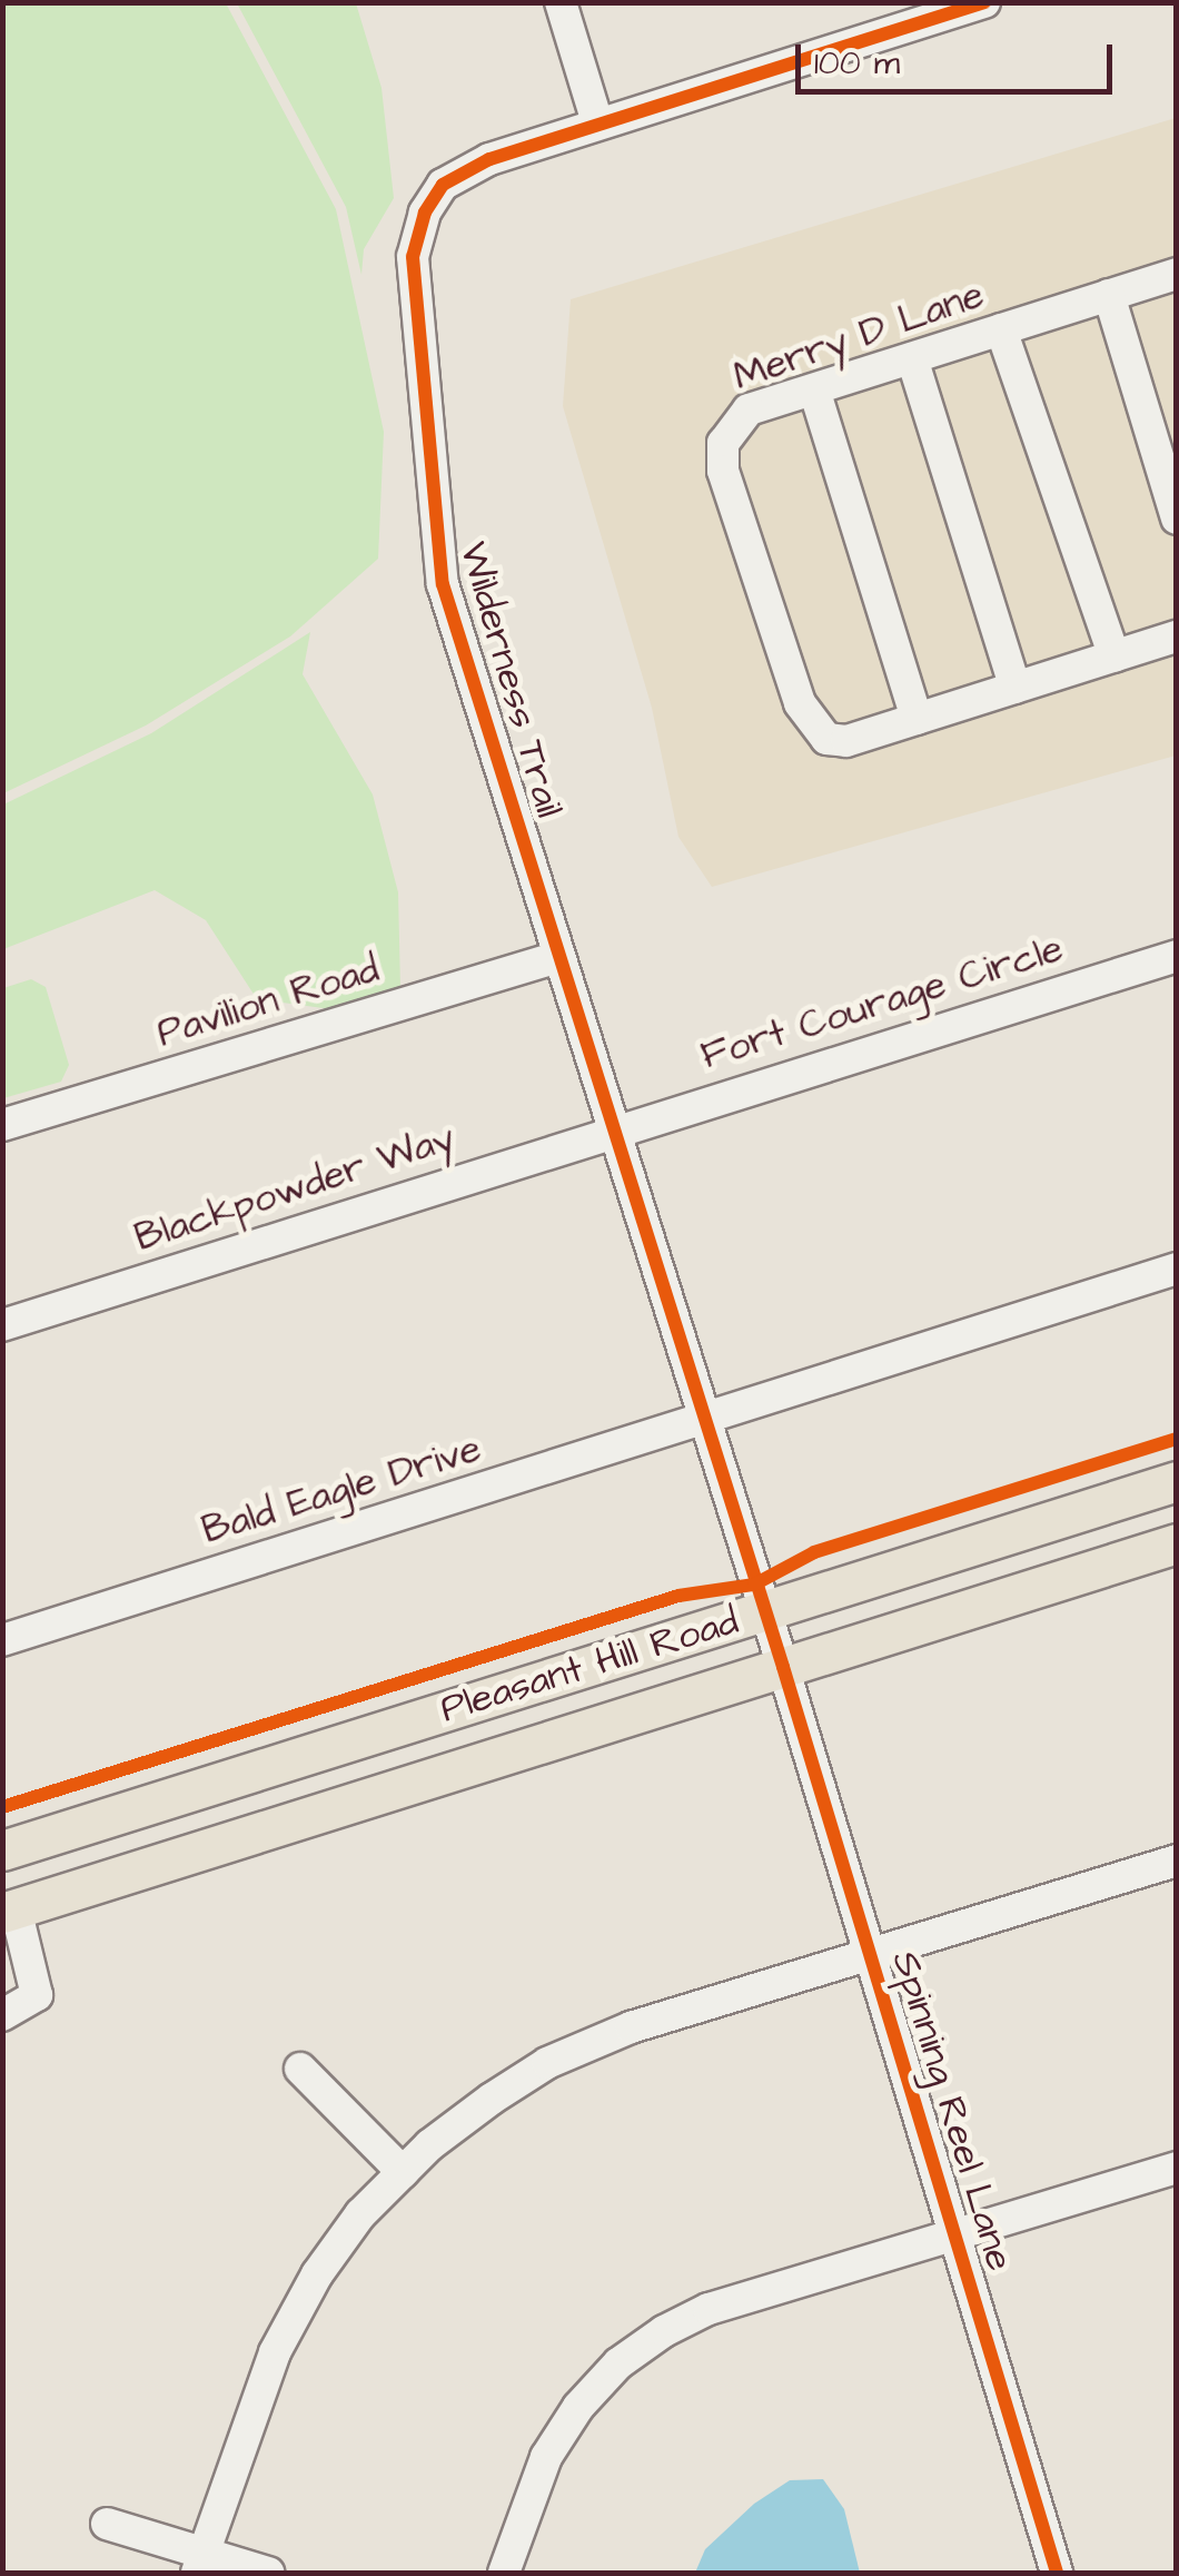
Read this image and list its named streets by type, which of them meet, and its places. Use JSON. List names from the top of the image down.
{
  "streets": {
    "main road": ["Pleasant Hill Road"],
    "street": [
      "Merry D Lane",
      "Wilderness Trail",
      "Pavilion Road",
      "Fort Courage Circle",
      "Blackpowder Way",
      "Bald Eagle Drive",
      "Spinning Reel Lane"
    ]
  },
  "crossings": [
    ["Wilderness Trail", "Pavilion Road"],
    ["Wilderness Trail", "Fort Courage Circle"],
    ["Wilderness Trail", "Blackpowder Way"],
    ["Wilderness Trail", "Bald Eagle Drive"],
    ["Wilderness Trail", "Pleasant Hill Road"],
    ["Wilderness Trail", "Spinning Reel Lane"],
    ["Fort Courage Circle", "Blackpowder Way"],
    ["Pleasant Hill Road", "Spinning Reel Lane"]
  ],
  "scale_bar": "100 m"
}
